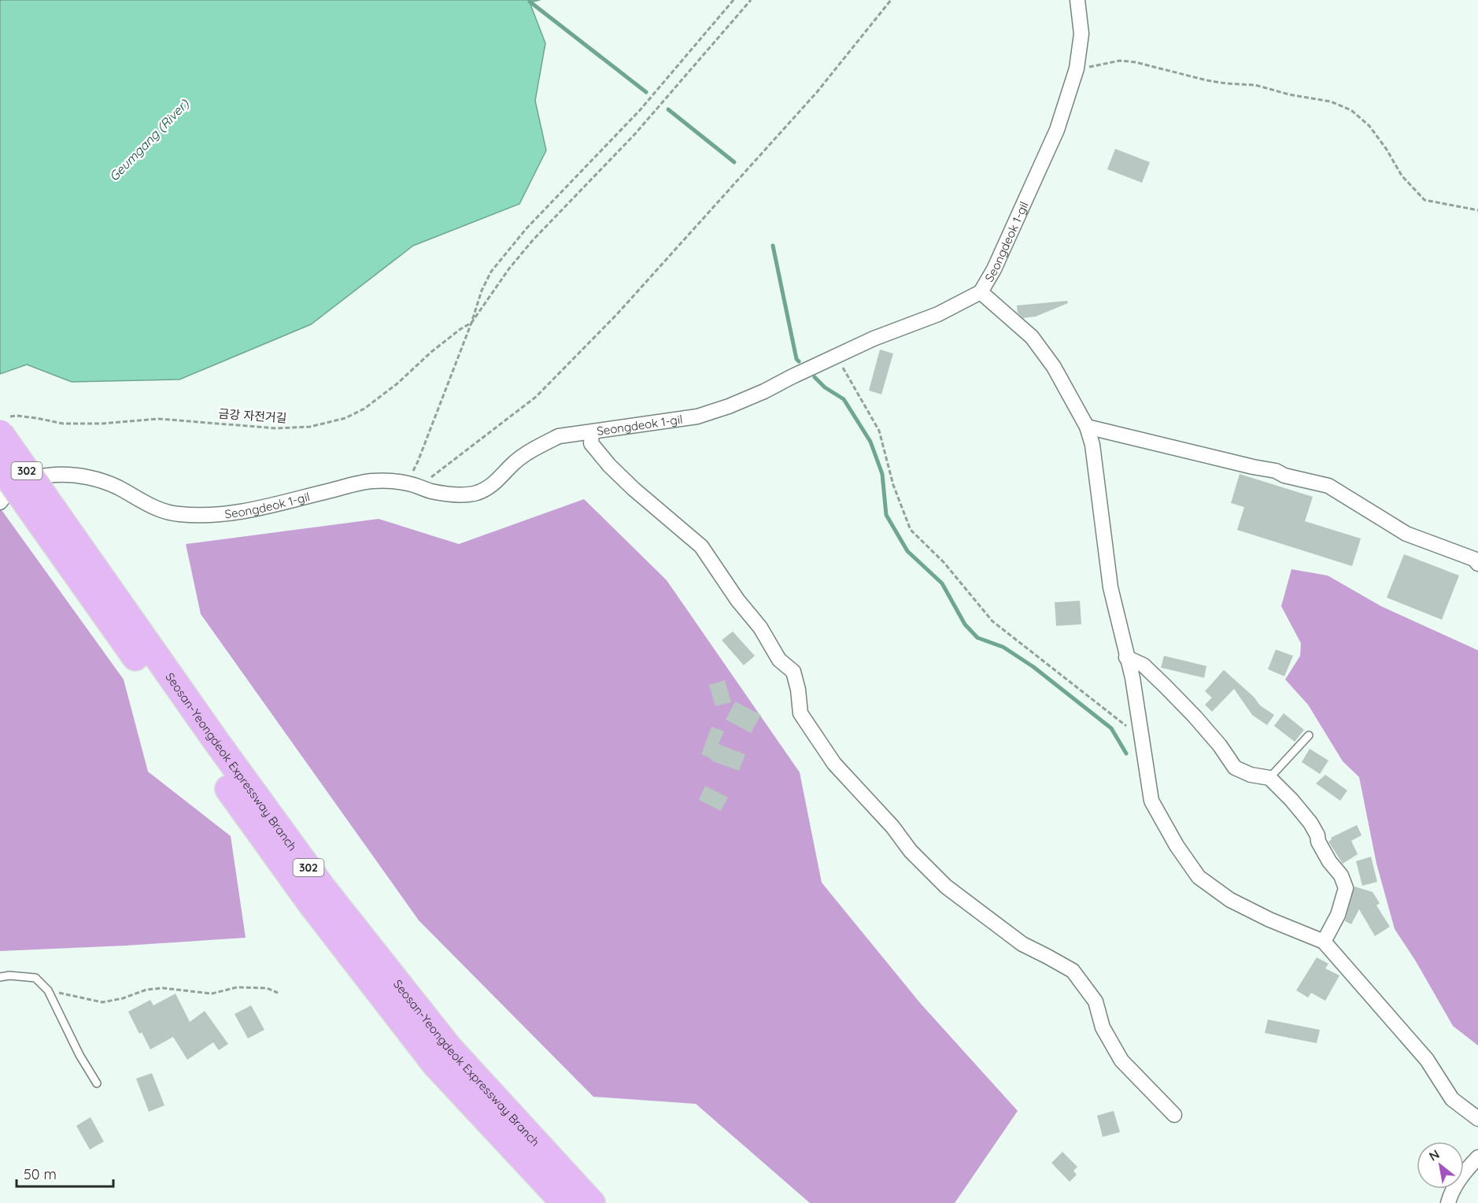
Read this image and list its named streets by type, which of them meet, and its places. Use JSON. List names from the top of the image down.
{
  "streets": {
    "highway": ["302", "Seosan-Yeongdeok Expressway Branch"],
    "street": ["Seongdeok 1-gil"],
    "path": ["금강 자전거길"]
  },
  "crossings": [
    ["금강 자전거길", "Seosan-Yeongdeok Expressway Branch"]
  ],
  "water": ["Geumgang (River)"],
  "scale_bar": "50 m",
  "north": "top left"
}
